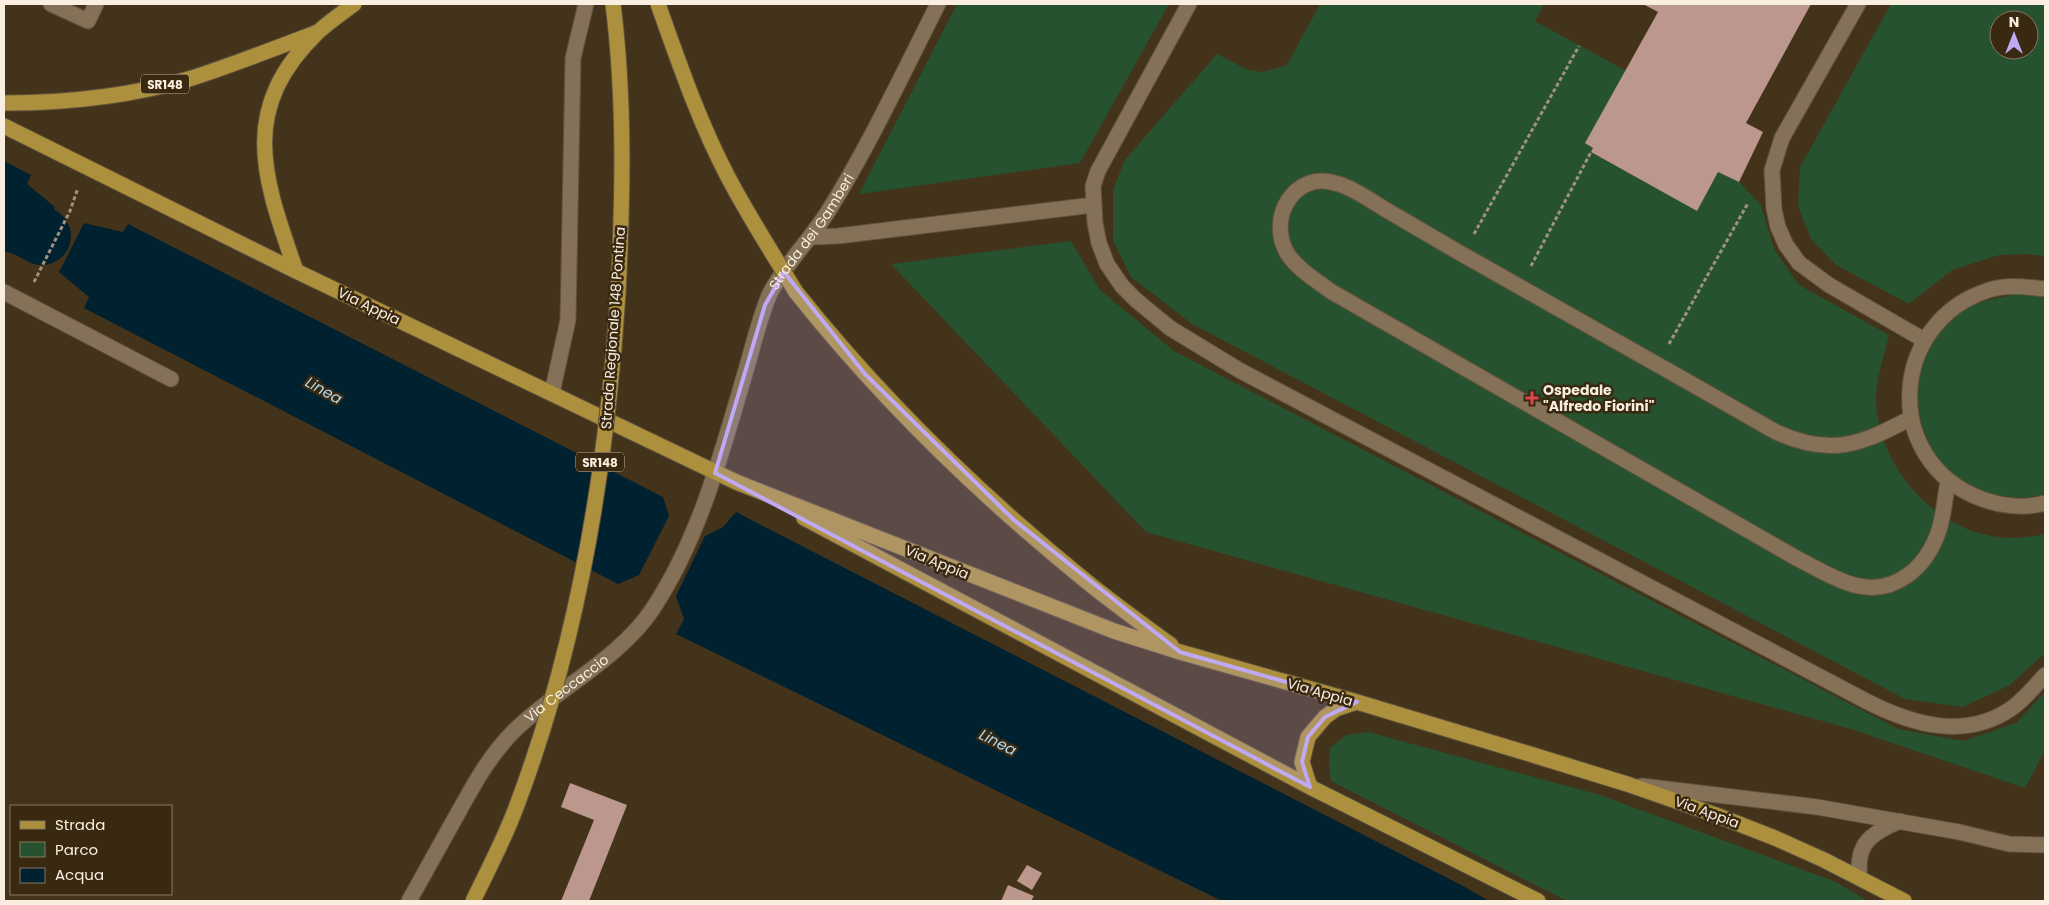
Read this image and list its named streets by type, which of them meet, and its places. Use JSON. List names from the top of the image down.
{
  "streets": {
    "main road": ["SR148", "Via Appia", "Strada Regionale 148 Pontina"],
    "street": ["Strada dei Gamberi", "Via Ceccaccio"]
  },
  "crossings": [
    ["SR148", "Via Appia"],
    ["Strada dei Gamberi", "Via Appia"],
    ["Strada dei Gamberi", "Via Ceccaccio"],
    ["Via Appia", "Via Ceccaccio"]
  ],
  "water": ["Linea"],
  "places": {
    "health": ["Ospedale \"Alfredo Fiorini\""]
  },
  "legend": ["Strada", "Parco", "Acqua"],
  "north": "top"
}
